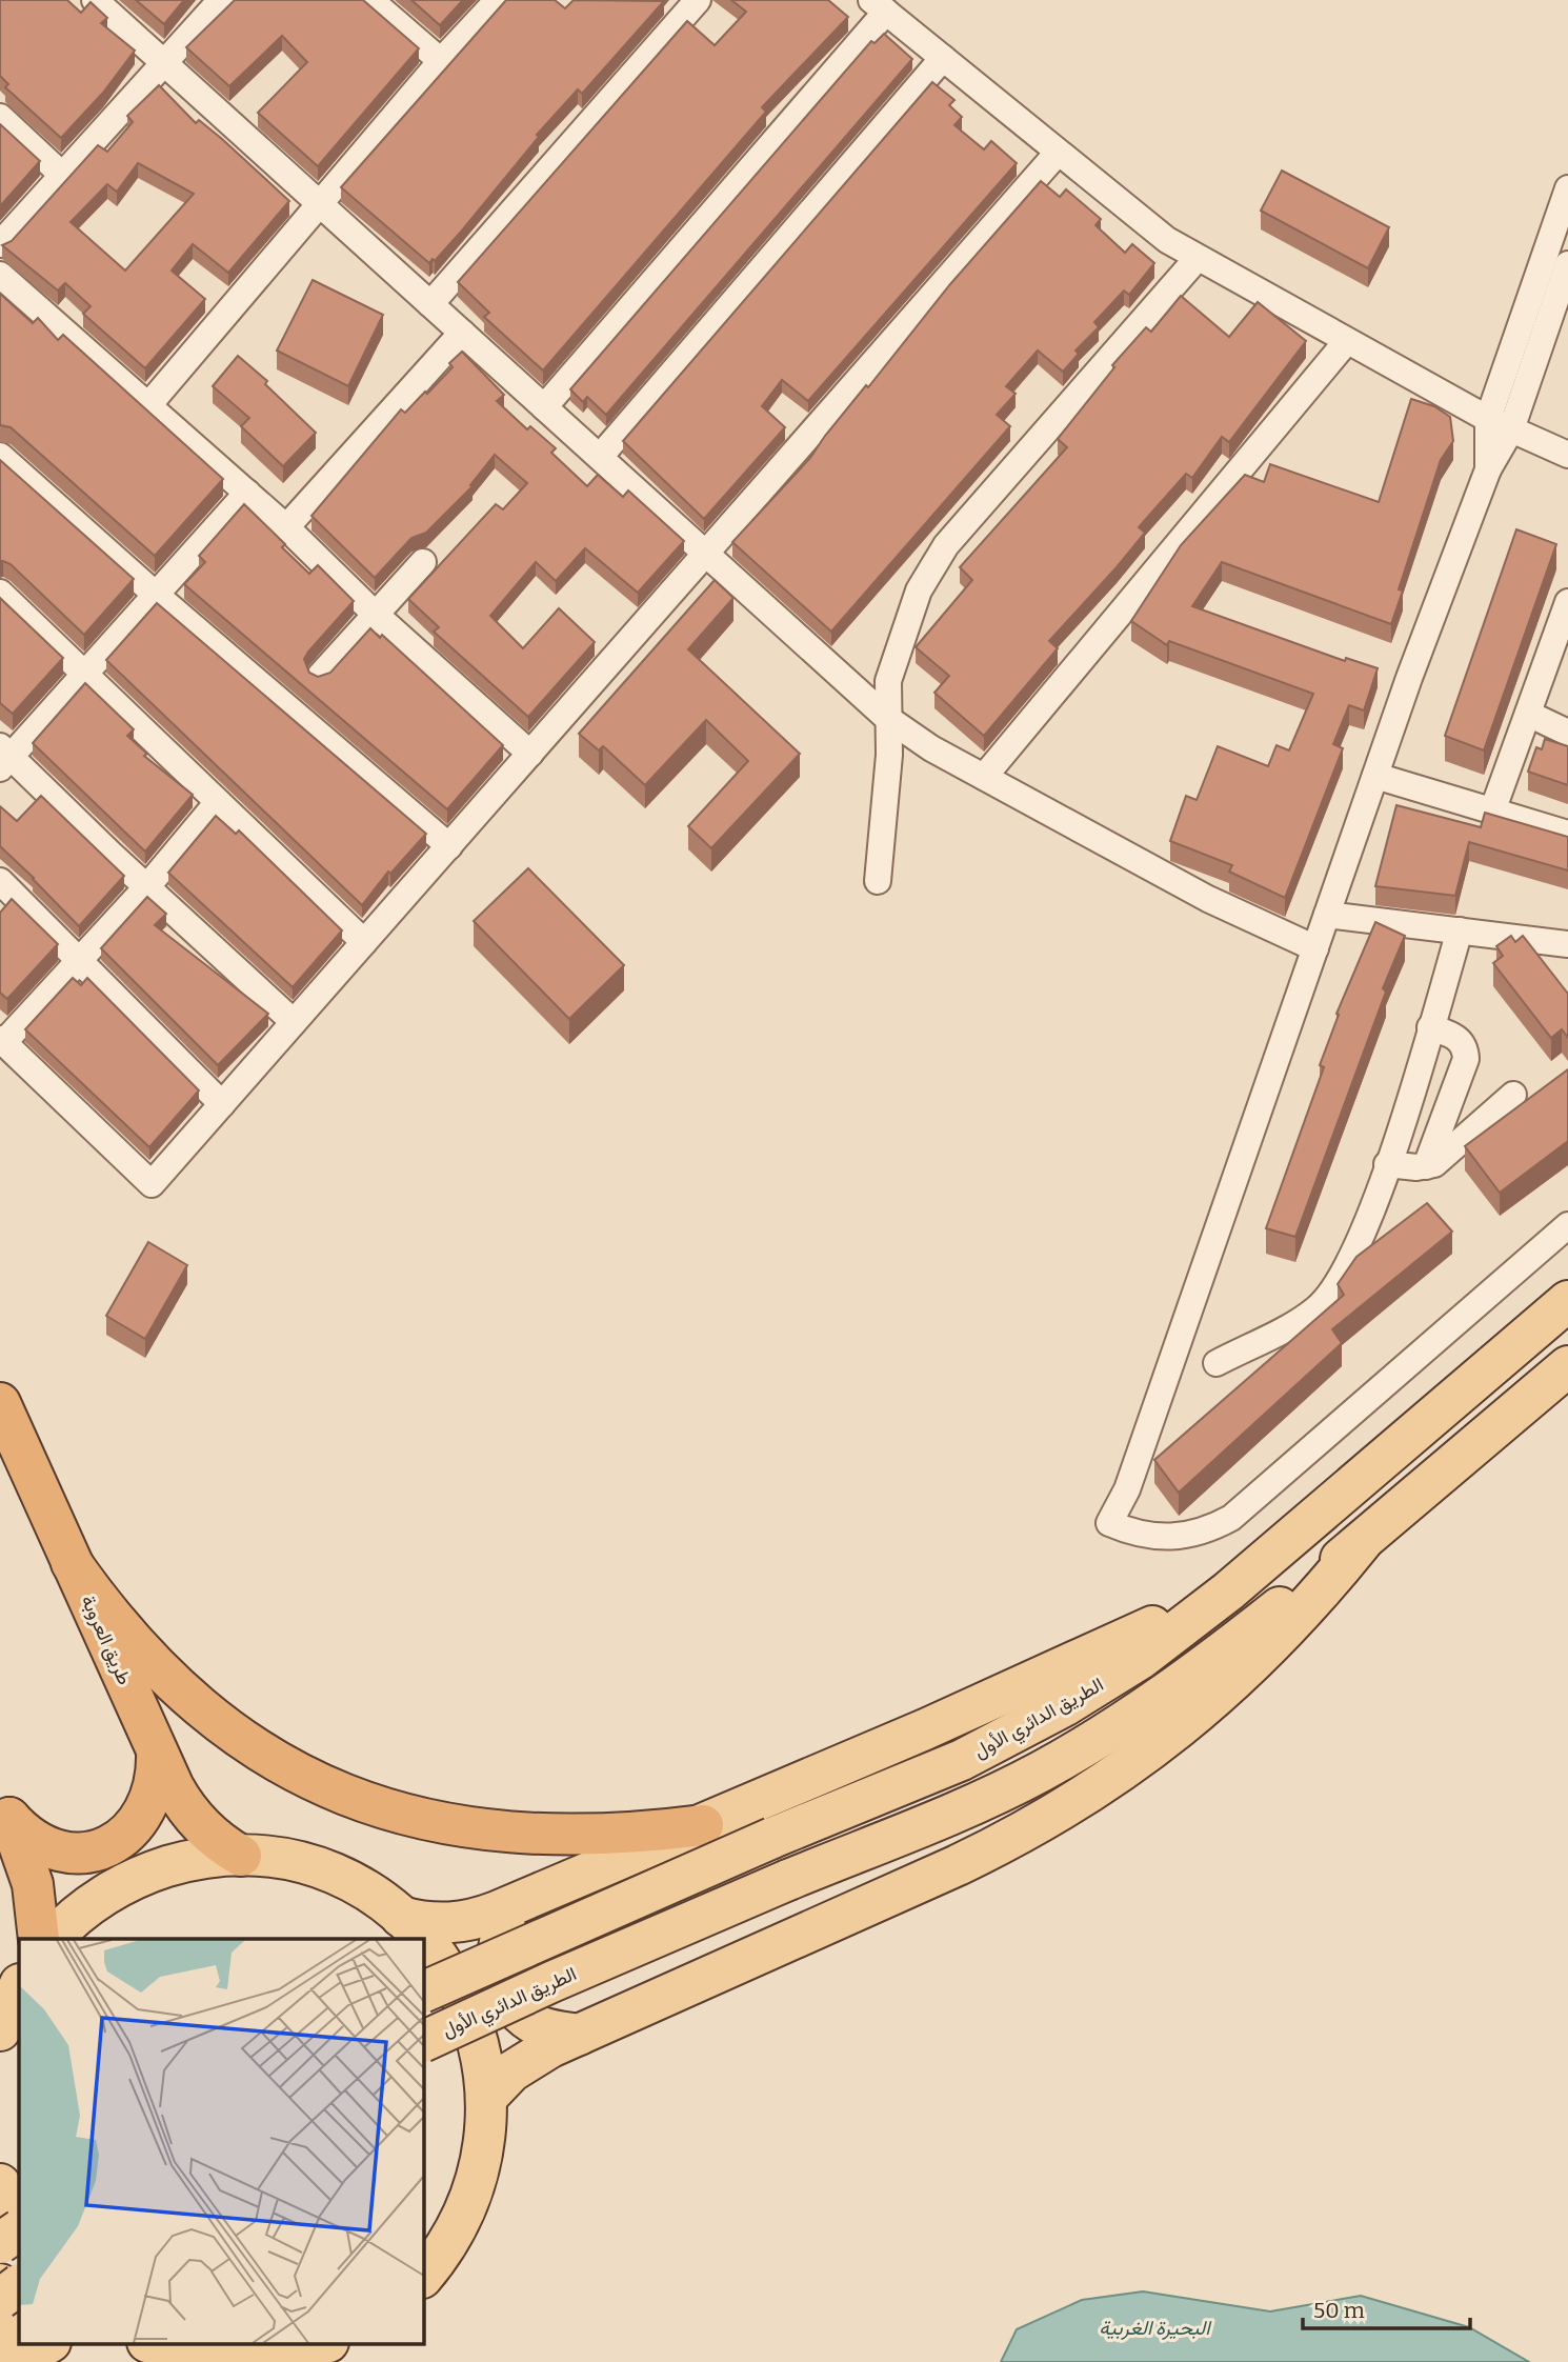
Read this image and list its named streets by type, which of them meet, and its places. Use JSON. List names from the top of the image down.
{
  "streets": {
    "highway": ["طريق العروبة"],
    "main road": ["الطريق الدائري الأول"]
  },
  "water": ["البحيرة الغربية"],
  "scale_bar": "50 m"
}
